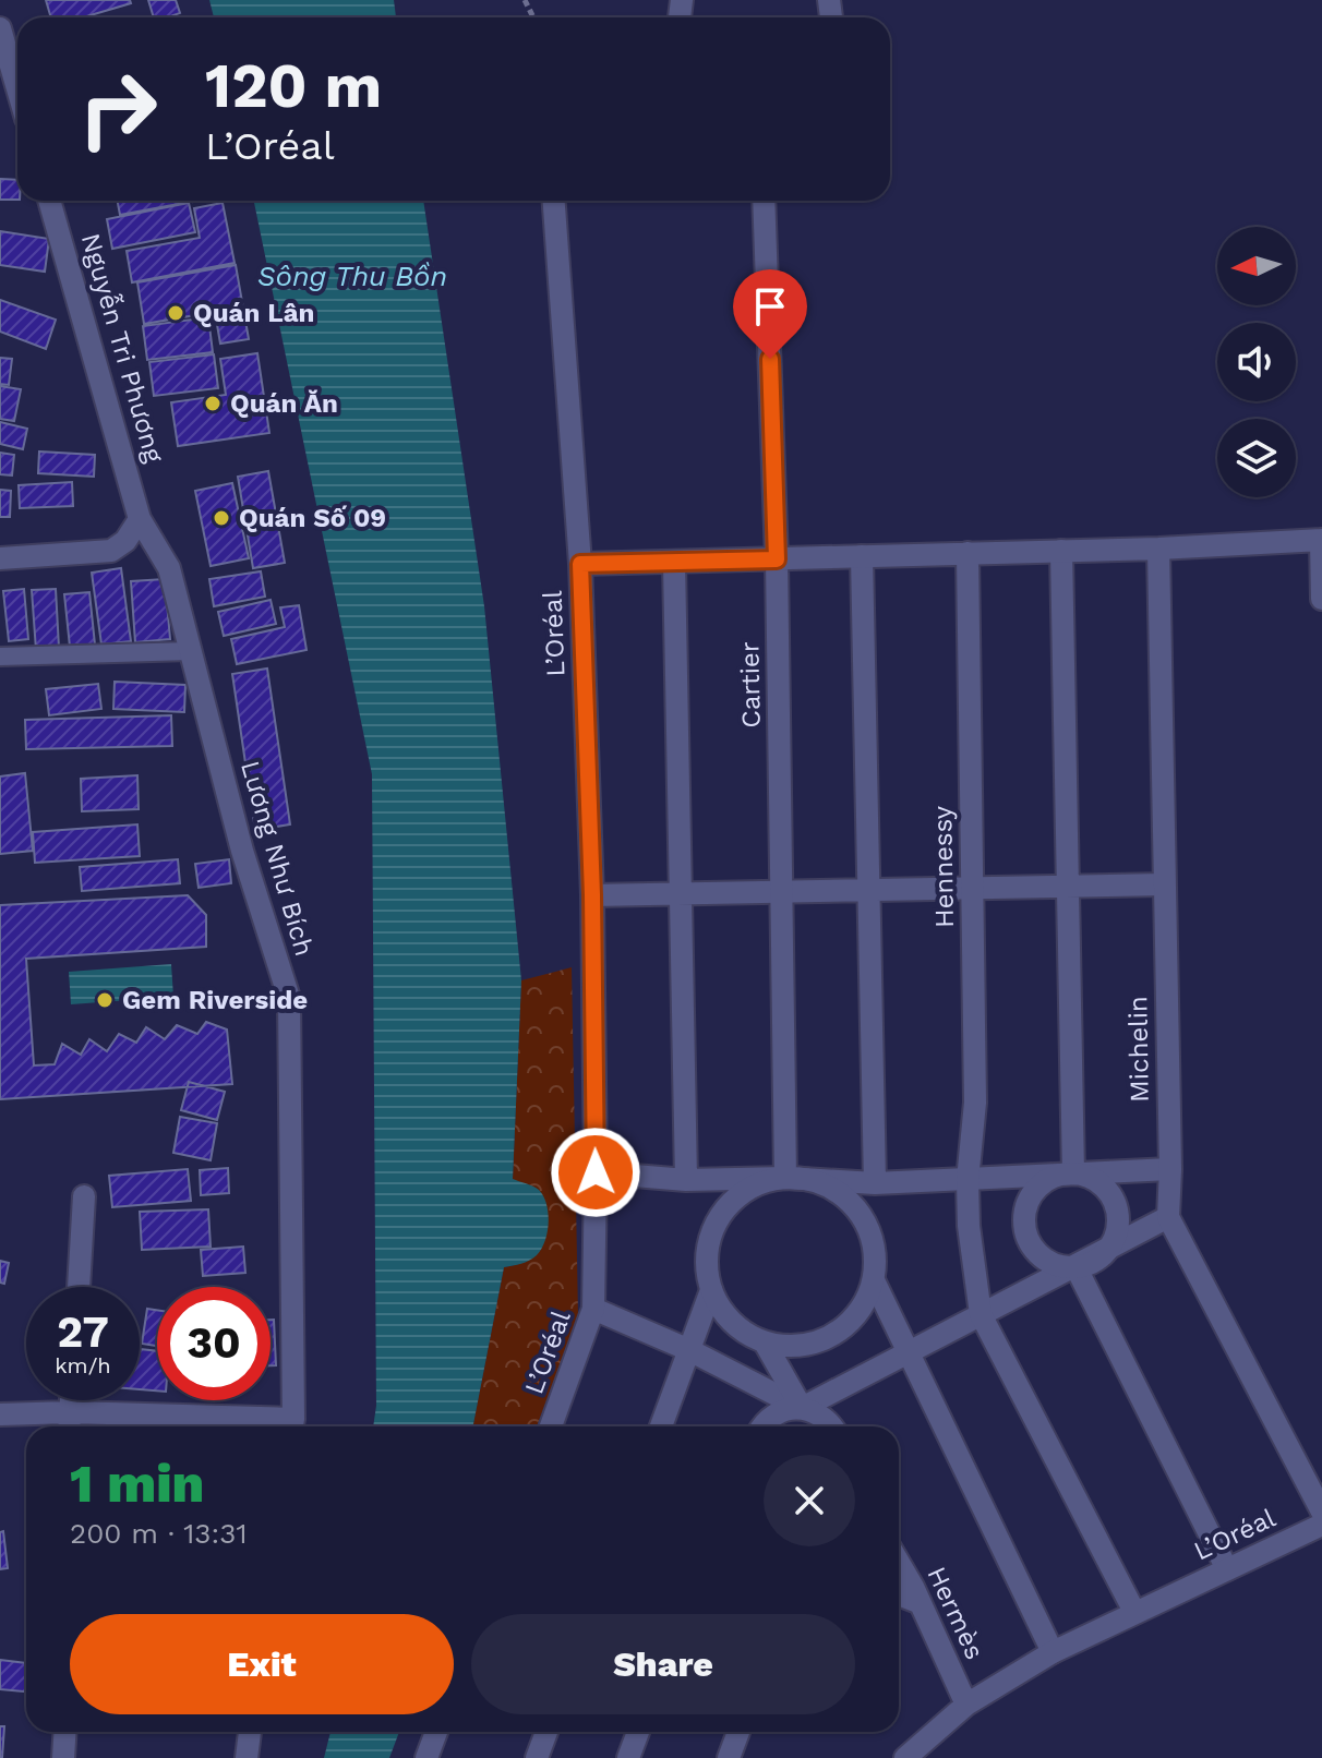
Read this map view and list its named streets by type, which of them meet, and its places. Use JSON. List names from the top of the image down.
{
  "streets": {
    "street": [
      "Nguyễn Tri Phương",
      "L’Oréal",
      "Cartier",
      "Lương Như Bích",
      "Hennessy",
      "Michelin",
      "Hermès"
    ]
  },
  "crossings": [
    ["Nguyễn Tri Phương", "Lương Như Bích"],
    ["L’Oréal", "Cartier"],
    ["L’Oréal", "Hennessy"],
    ["L’Oréal", "Michelin"],
    ["L’Oréal", "Hermès"]
  ],
  "water": ["Sông Thu Bồn"],
  "places": [
    "Quán Lân",
    "Quán Ăn",
    "Quán Số 09",
    "Gem Riverside"
  ],
  "north": "left",
  "page": {
    "turn": ["120 m", "L’Oréal"],
    "speed": "27 km/h",
    "limit": "30",
    "heading": ["1 min", "200 m · 13:31"],
    "buttons": ["Exit", "Share"]
  }
}
